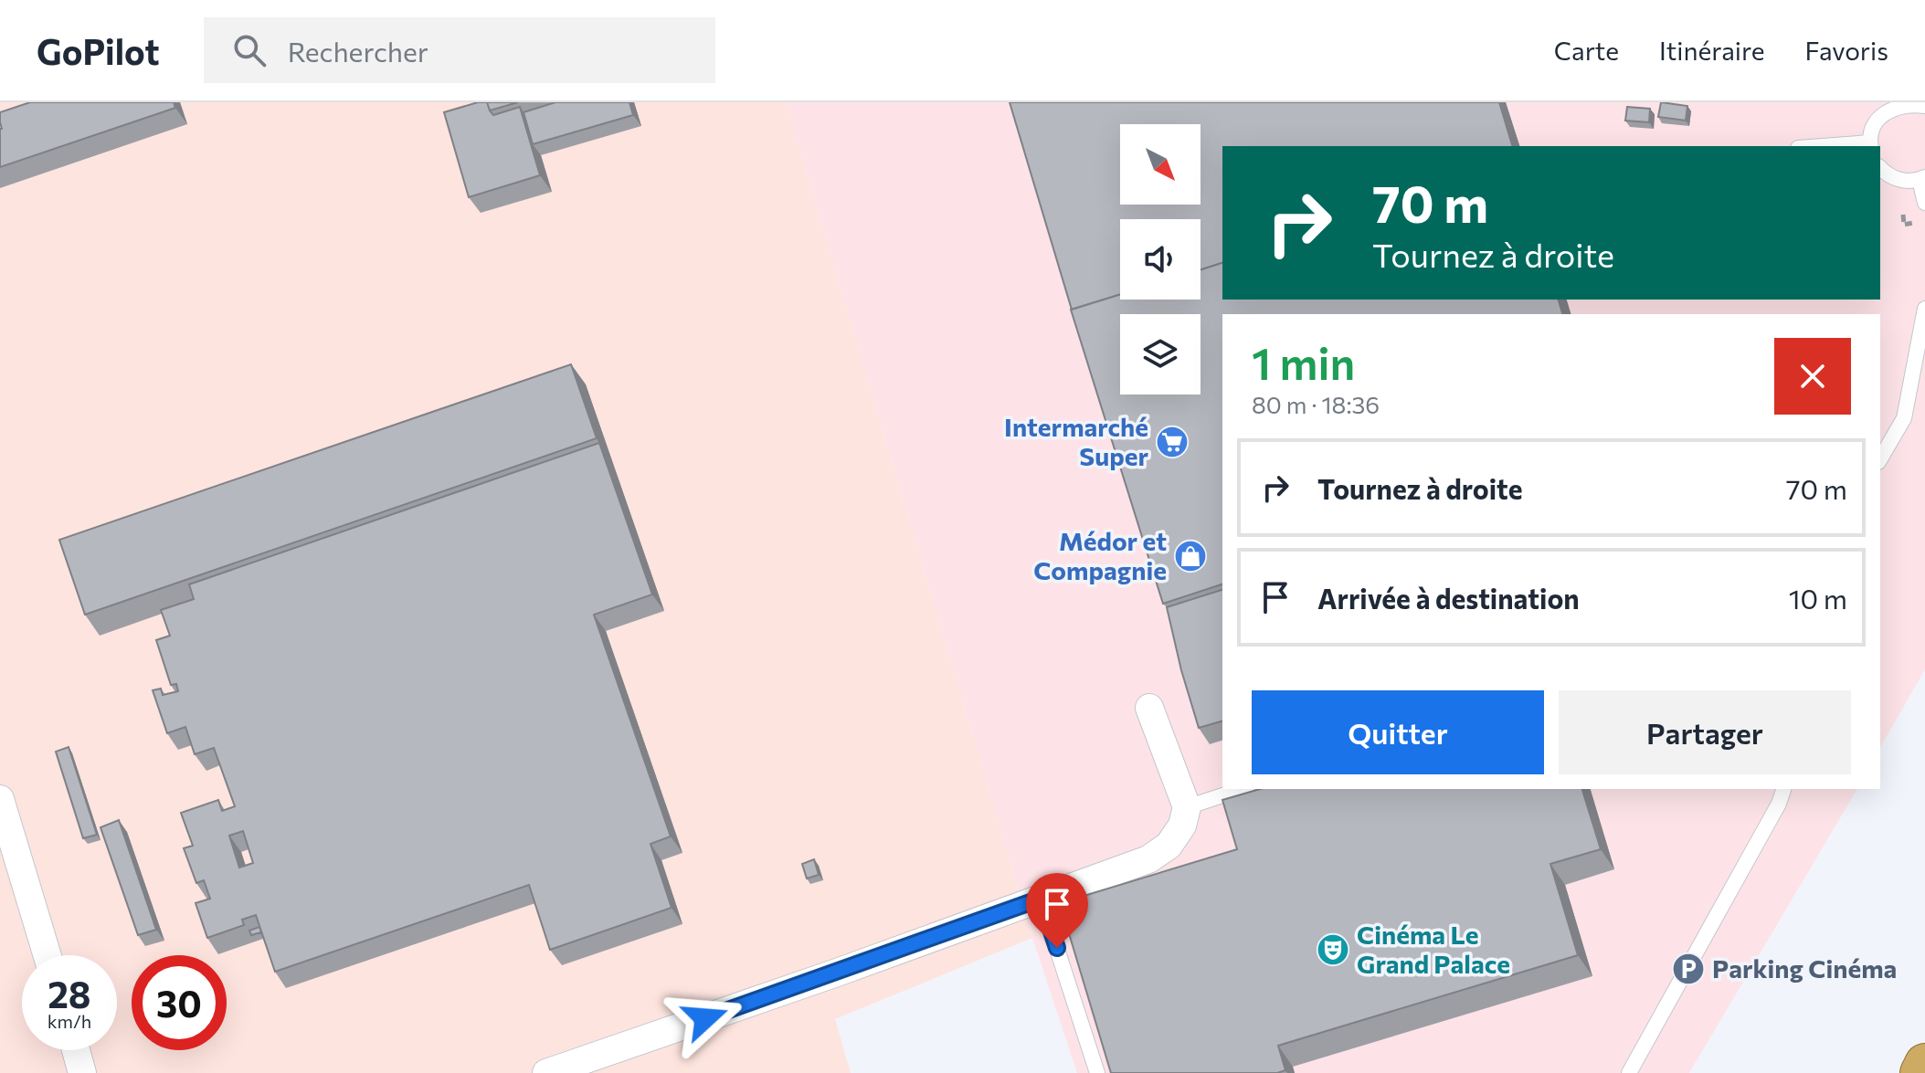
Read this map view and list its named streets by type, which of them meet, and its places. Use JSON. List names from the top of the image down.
{
  "places": {
    "supermarket": ["Intermarché Super"],
    "shop": ["Médor et Compagnie"],
    "theatre": ["Cinéma Le Grand Palace"],
    "parking": ["Parking Cinéma"]
  },
  "north": "bottom right",
  "page": {
    "header": "GoPilot",
    "search": "Rechercher",
    "nav": ["Carte", "Itinéraire", "Favoris"],
    "turn": ["70 m", "Tournez à droite"],
    "heading": ["1 min", "80 m · 18:36"],
    "list": [
      {
        "name": "Tournez à droite",
        "value": "70 m"
      },
      {
        "name": "Arrivée à destination",
        "value": "10 m"
      }
    ],
    "buttons": ["Quitter", "Partager"],
    "speed": "28 km/h",
    "limit": "30"
  }
}
